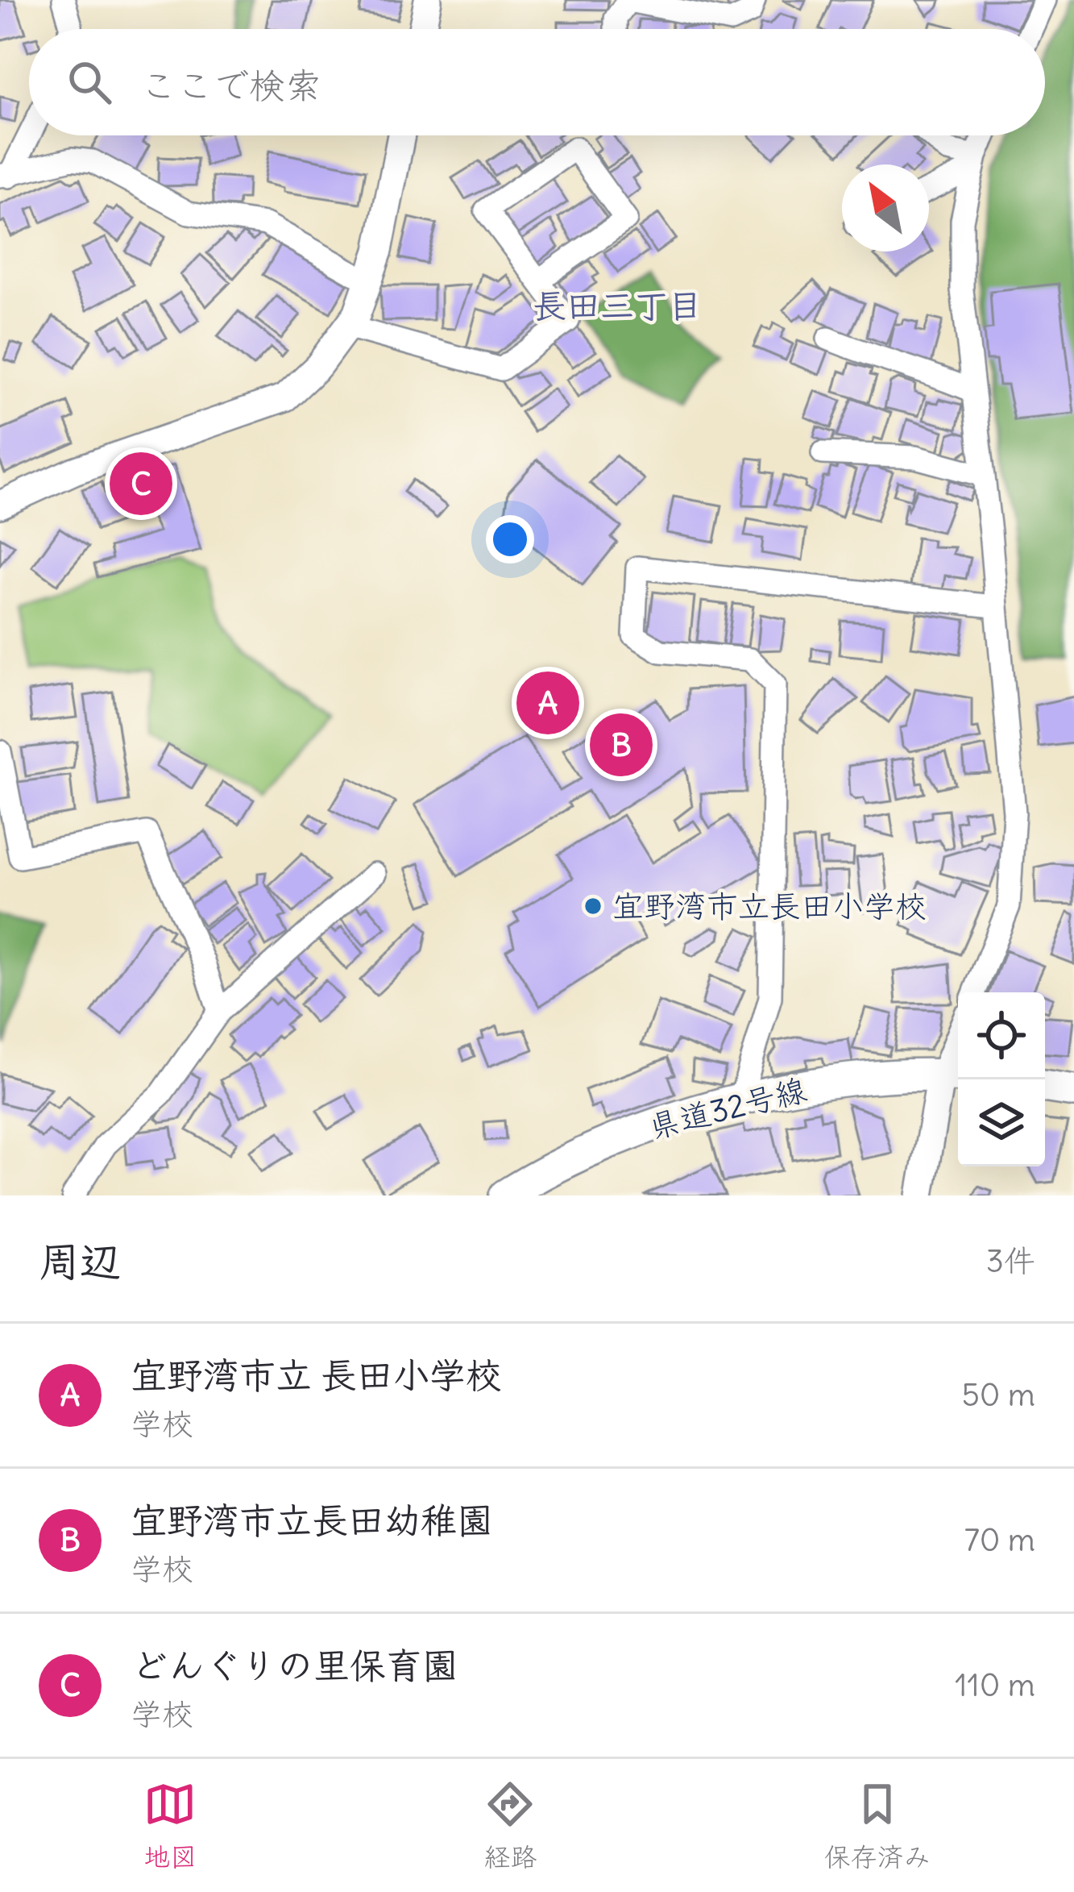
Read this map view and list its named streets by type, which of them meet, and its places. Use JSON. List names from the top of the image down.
{
  "streets": {
    "main road": ["県道32号線"]
  },
  "districts": ["長田三丁目"],
  "places": ["宜野湾市立長田小学校"],
  "north": "top left",
  "page": {
    "search": "ここで検索",
    "pins": ["C", "A", "B"],
    "heading": ["周辺", "3件"],
    "list": [
      {
        "mark": "A",
        "name": "宜野湾市立 長田小学校",
        "note": "学校",
        "value": "50 m"
      },
      {
        "mark": "B",
        "name": "宜野湾市立長田幼稚園",
        "note": "学校",
        "value": "70 m"
      },
      {
        "mark": "C",
        "name": "どんぐりの里保育園",
        "note": "学校",
        "value": "110 m"
      }
    ],
    "nav": ["地図", "経路", "保存済み"]
  }
}
